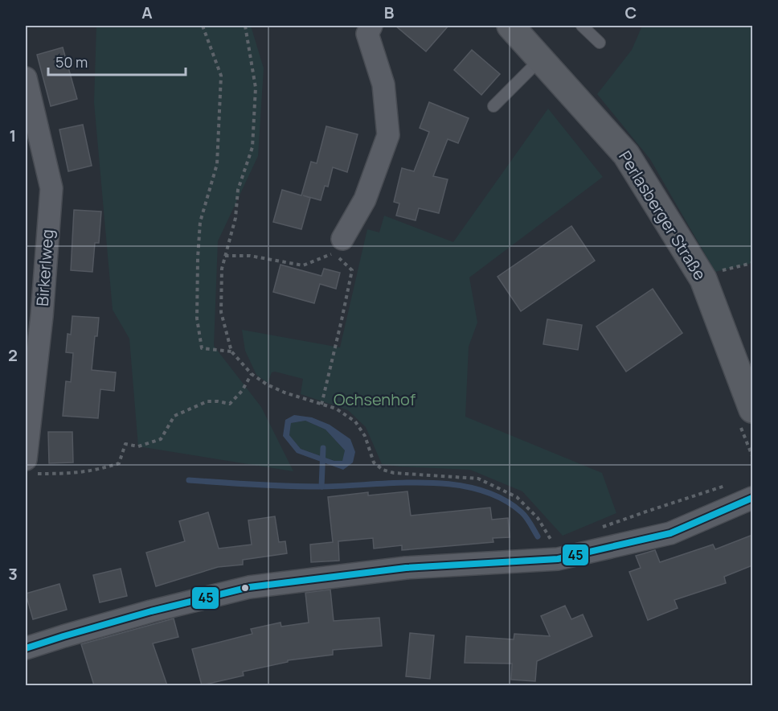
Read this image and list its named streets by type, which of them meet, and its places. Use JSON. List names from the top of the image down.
{
  "streets": {
    "street": ["Perlasberger Straße", "Birkerlweg"]
  },
  "parks": ["Ochsenhof"],
  "lines": ["transit line 45"],
  "scale_bar": "50 m",
  "grid": {
    "columns": ["A", "B", "C"],
    "rows": ["1", "2", "3"]
  }
}
